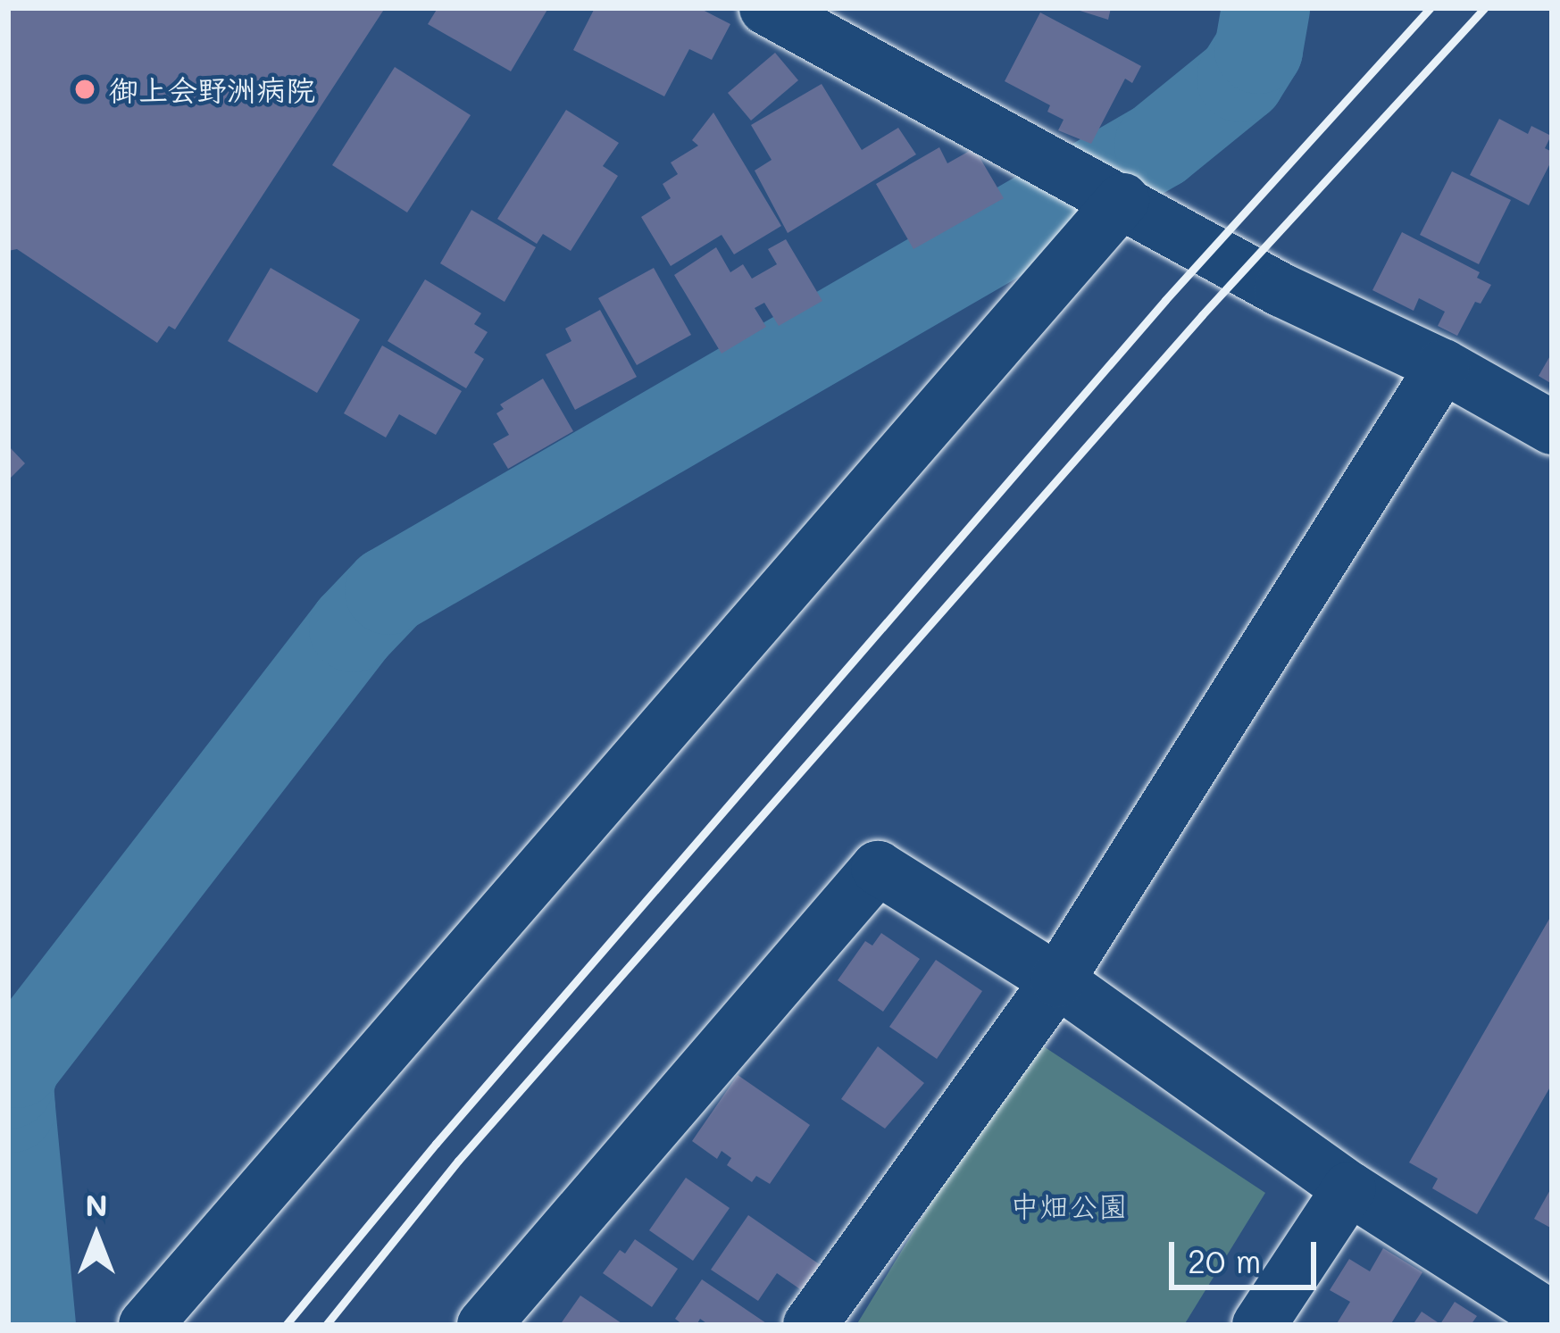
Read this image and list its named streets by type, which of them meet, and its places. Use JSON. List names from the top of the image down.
{
  "parks": ["中畑公園"],
  "places": ["御上会野洲病院"],
  "scale_bar": "20 m",
  "north": "top"
}
